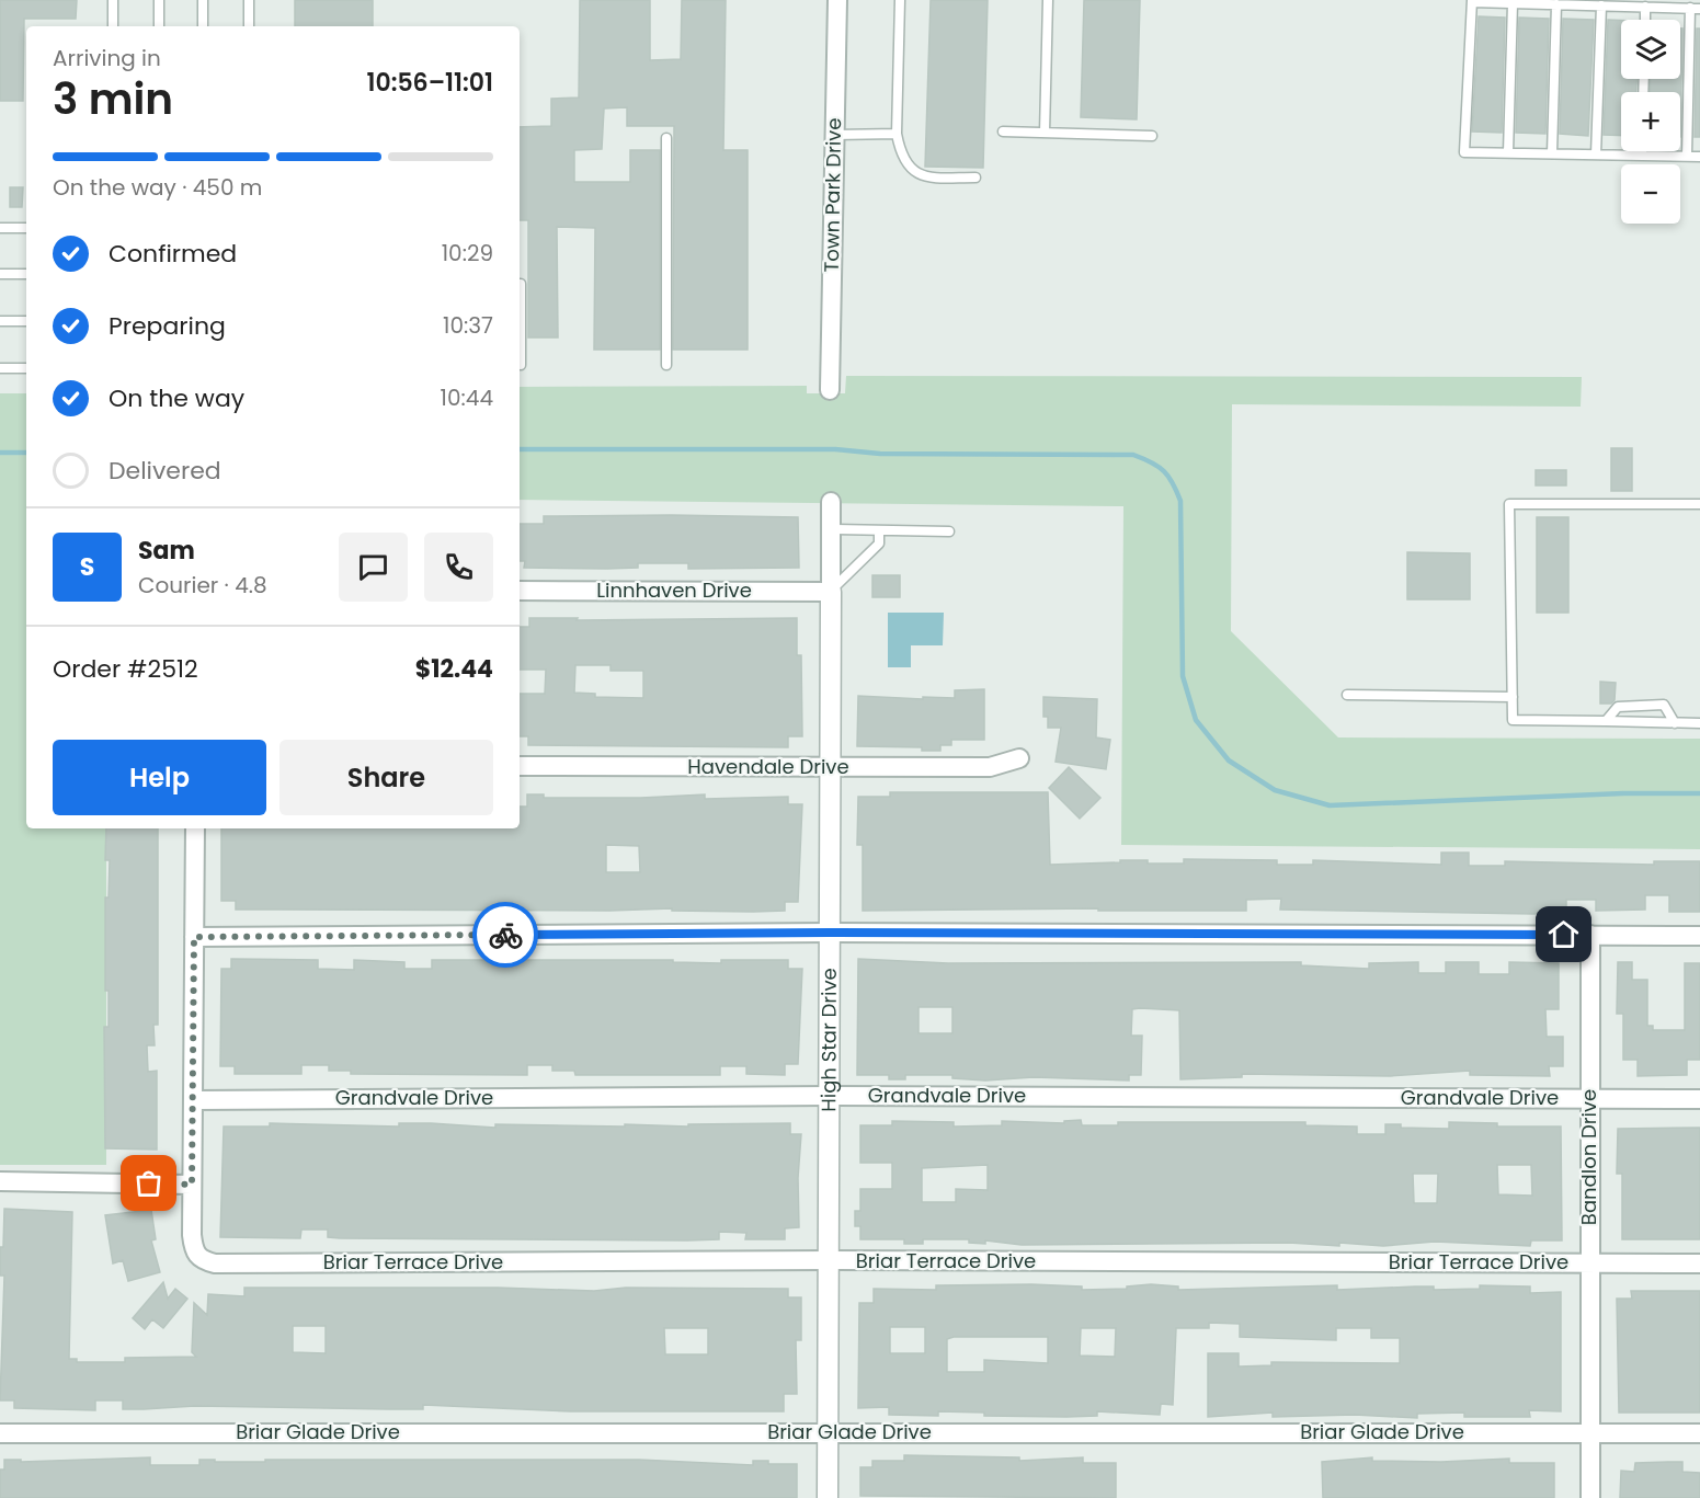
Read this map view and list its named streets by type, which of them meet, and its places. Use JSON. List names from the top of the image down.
{
  "streets": {
    "street": [
      "Town Park Drive",
      "Linnhaven Drive",
      "Havendale Drive",
      "High Star Drive",
      "Grandvale Drive",
      "Bandlon Drive",
      "Briar Terrace Drive",
      "Briar Glade Drive"
    ]
  },
  "crossings": [
    ["Linnhaven Drive", "High Star Drive"],
    ["Havendale Drive", "High Star Drive"],
    ["High Star Drive", "Grandvale Drive"],
    ["High Star Drive", "Briar Terrace Drive"],
    ["High Star Drive", "Briar Glade Drive"],
    ["Grandvale Drive", "Bandlon Drive"],
    ["Bandlon Drive", "Briar Terrace Drive"],
    ["Bandlon Drive", "Briar Glade Drive"]
  ],
  "page": {
    "map_buttons": ["+", "−"],
    "heading": ["3 min", "Arriving in", "10:56–11:01"],
    "panel": [
      "Sam",
      "Courier · 4.8",
      "Order #2512",
      "$12.44"
    ],
    "bar": "On the way · 450 m",
    "list": [
      ["Confirmed", "10:29"],
      ["Preparing", "10:37"],
      ["On the way", "10:44"],
      "Delivered"
    ],
    "round": "S",
    "buttons": ["Help", "Share"]
  }
}
